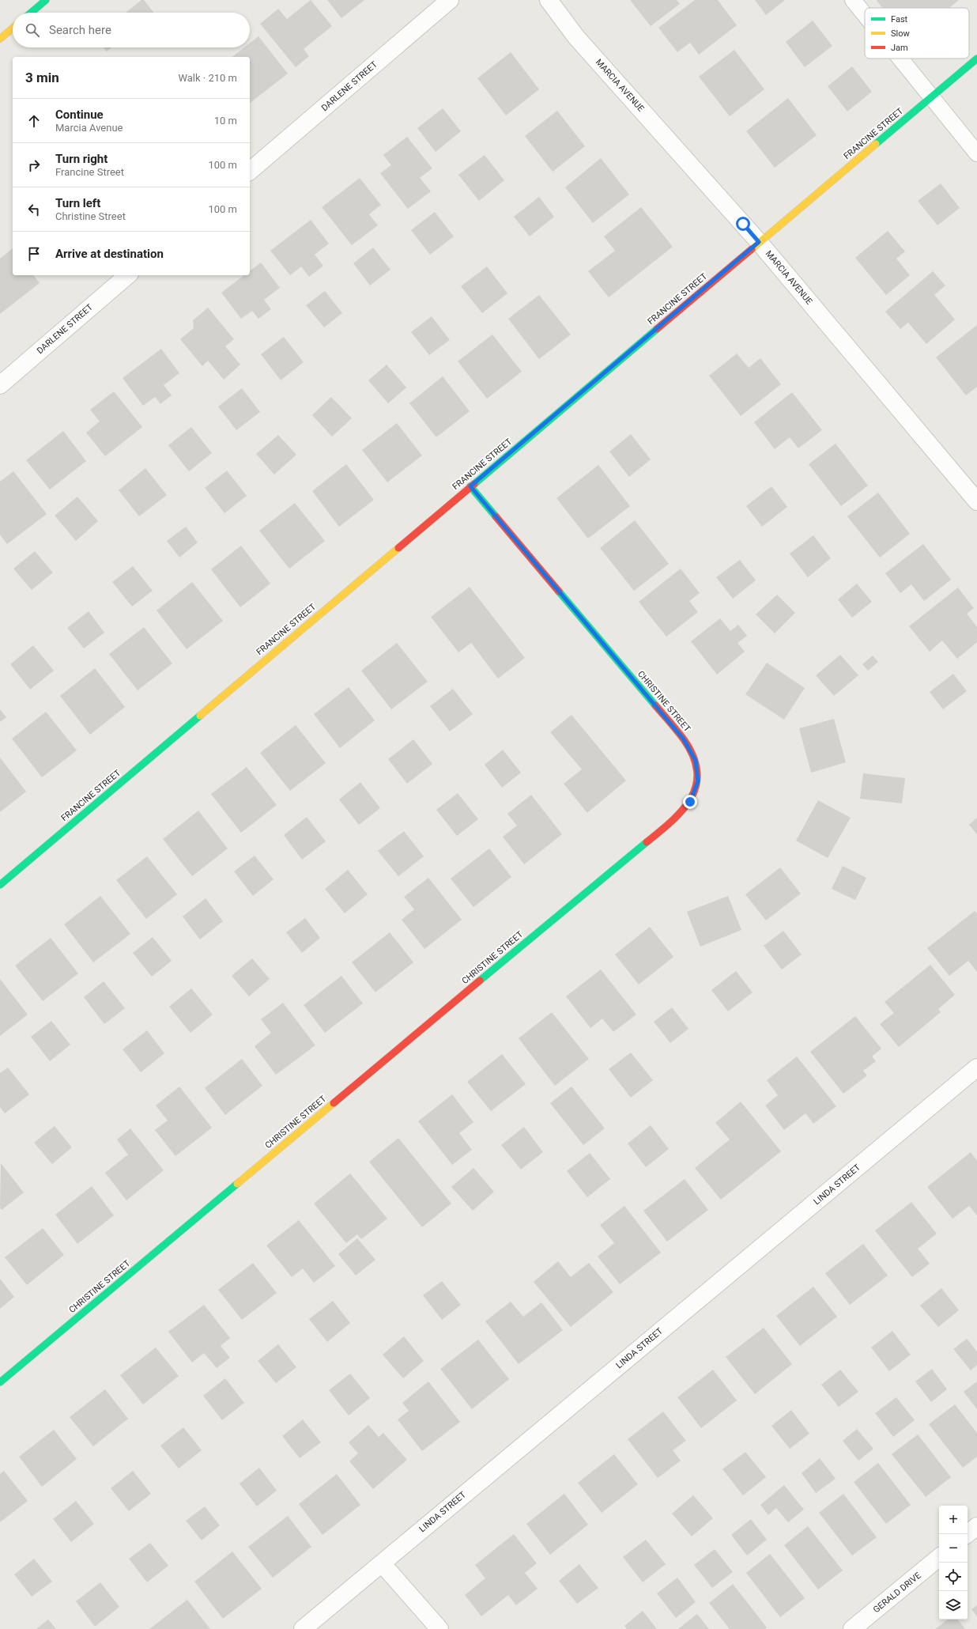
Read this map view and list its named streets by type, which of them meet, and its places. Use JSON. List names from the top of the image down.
{
  "streets": {
    "street": [
      "MARCIA AVENUE",
      "DARLENE STREET",
      "FRANCINE STREET",
      "CHRISTINE STREET",
      "LINDA STREET",
      "GERALD DRIVE"
    ]
  },
  "crossings": [
    ["MARCIA AVENUE", "FRANCINE STREET"],
    ["FRANCINE STREET", "CHRISTINE STREET"]
  ],
  "legend": ["Fast", "Slow", "Jam"],
  "page": {
    "search": "Search here",
    "heading": ["3 min", "Walk · 210 m"],
    "list": [
      ["Continue", "Marcia Avenue", "10 m"],
      ["Turn right", "Francine Street", "100 m"],
      ["Turn left", "Christine Street", "100 m"],
      "Arrive at destination"
    ],
    "map_buttons": ["+", "−"]
  }
}
